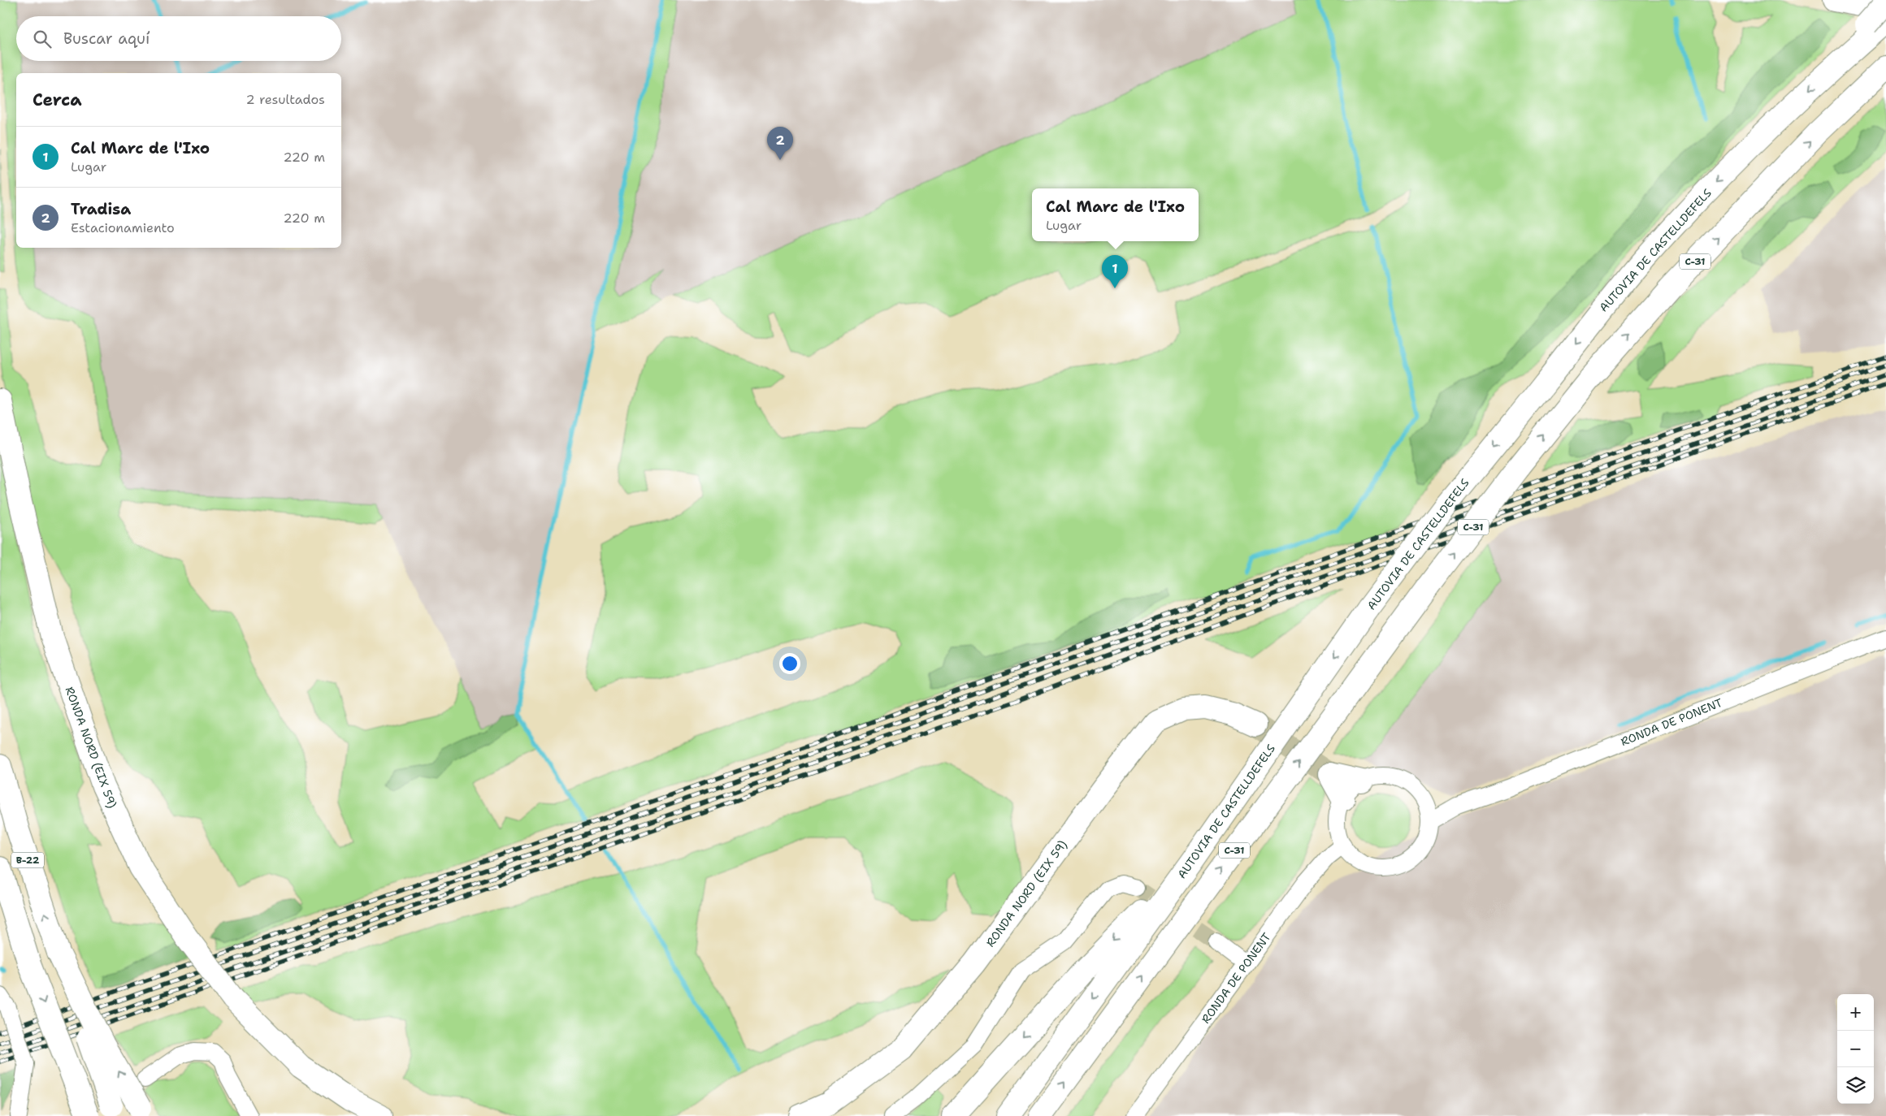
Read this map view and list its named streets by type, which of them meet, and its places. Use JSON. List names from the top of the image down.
{
  "streets": {
    "main road": [
      "AUTOVIA DE CASTELLDEFELS",
      "C-31",
      "RONDA NORD (EIX 59)",
      "B-22"
    ],
    "street": ["RONDA DE PONENT"]
  },
  "page": {
    "search": "Buscar aquí",
    "heading": ["Cerca", "2 resultados"],
    "list": [
      {
        "mark": "1",
        "name": "Cal Marc de l'Ixo",
        "note": "Lugar",
        "value": "220 m"
      },
      {
        "mark": "2",
        "name": "Tradisa",
        "note": "Estacionamiento",
        "value": "220 m"
      }
    ],
    "pins": ["2", "1"],
    "popup": ["Cal Marc de l'Ixo", "Lugar"],
    "map_buttons": ["+", "−"]
  }
}
